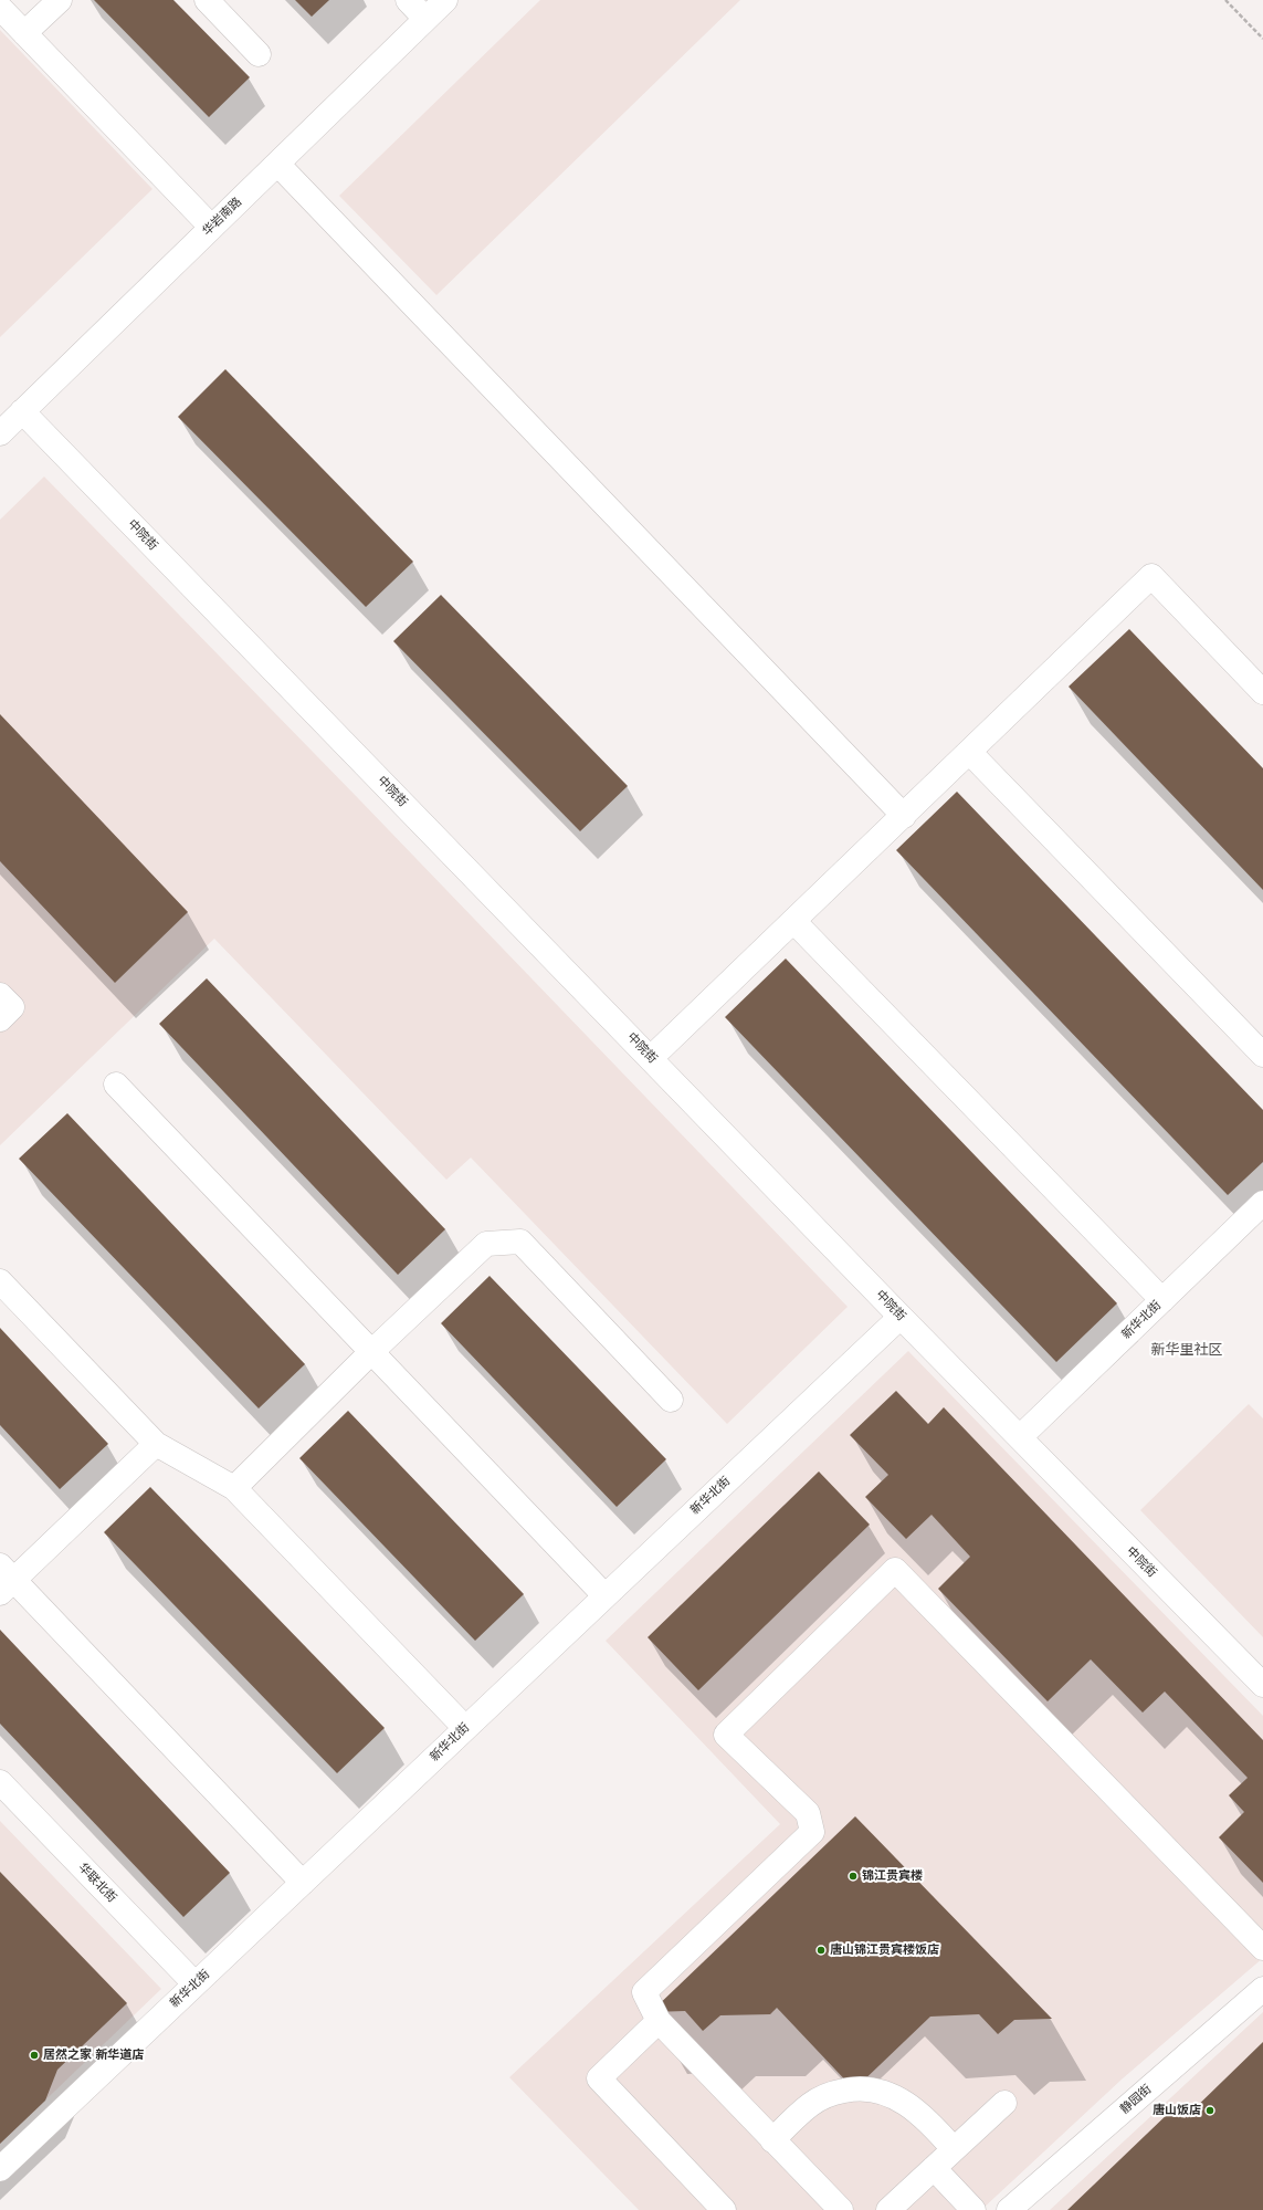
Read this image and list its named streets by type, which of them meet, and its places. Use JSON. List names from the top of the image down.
{
  "streets": {
    "street": [
      "华岩南路",
      "中院街",
      "新华北街",
      "华联北街",
      "静园街"
    ]
  },
  "crossings": [
    ["华岩南路", "中院街"],
    ["中院街", "新华北街"],
    ["新华北街", "华联北街"]
  ],
  "districts": ["新华里社区"],
  "places": [
    "锦江贵宾楼",
    "唐山锦江贵宾楼饭店",
    "居然之家 新华道店",
    "唐山饭店"
  ]
}
